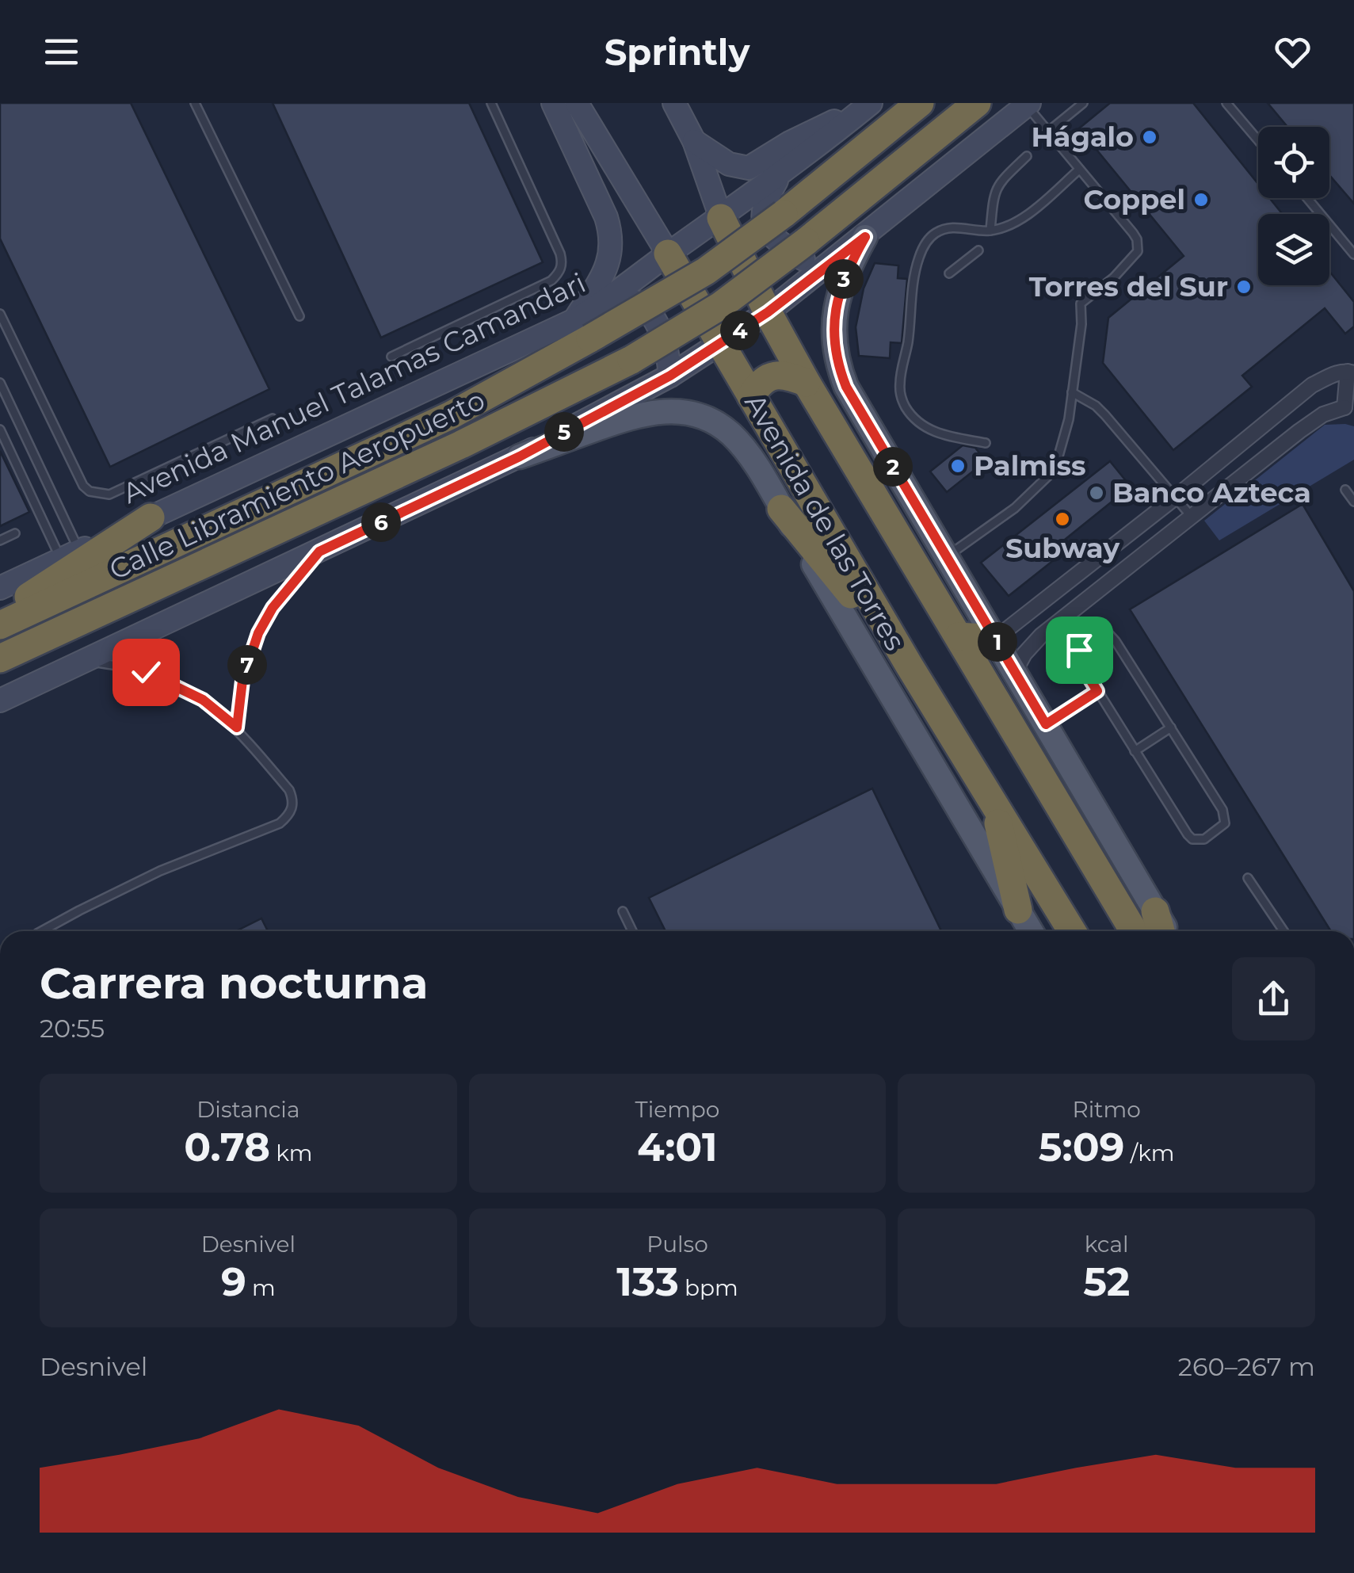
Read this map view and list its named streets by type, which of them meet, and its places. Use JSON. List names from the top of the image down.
{
  "streets": {
    "highway": ["Calle Libramiento Aeropuerto", "Avenida de las Torres"],
    "main road": ["Avenida Manuel Talamas Camandari"]
  },
  "crossings": [
    ["Avenida Manuel Talamas Camandari", "Calle Libramiento Aeropuerto"],
    ["Avenida Manuel Talamas Camandari", "Avenida de las Torres"]
  ],
  "places": [
    "Hágalo",
    "Coppel",
    "Torres del Sur",
    "Palmiss",
    "Banco Azteca",
    "Subway"
  ],
  "page": {
    "header": "Sprintly",
    "pins": [
      "3",
      "4",
      "5",
      "2",
      "6",
      "1",
      "7"
    ],
    "heading": ["Carrera nocturna", "20:55"],
    "stats": [
      ["Distancia", "0.78 km"],
      ["Tiempo", "4:01"],
      ["Ritmo", "5:09 /km"],
      ["Desnivel", "9 m"],
      ["Pulso", "133 bpm"],
      ["kcal", "52"]
    ],
    "chart": ["Desnivel", "260–267 m"]
  }
}
